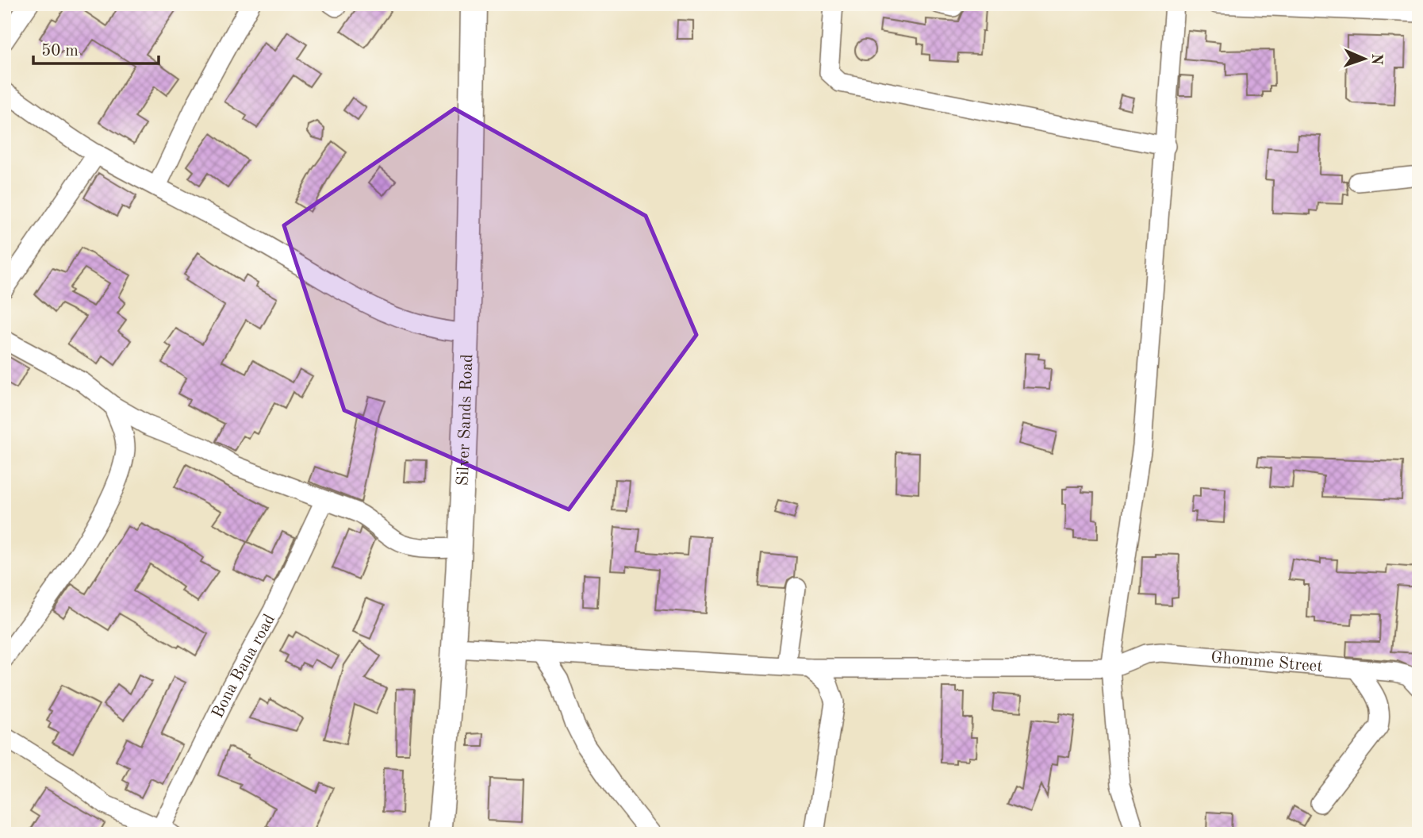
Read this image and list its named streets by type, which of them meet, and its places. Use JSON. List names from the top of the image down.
{
  "streets": {
    "street": ["Silver Sands Road", "Ghomme Street", "Bona Bana road"]
  },
  "scale_bar": "50 m",
  "north": "right"
}
